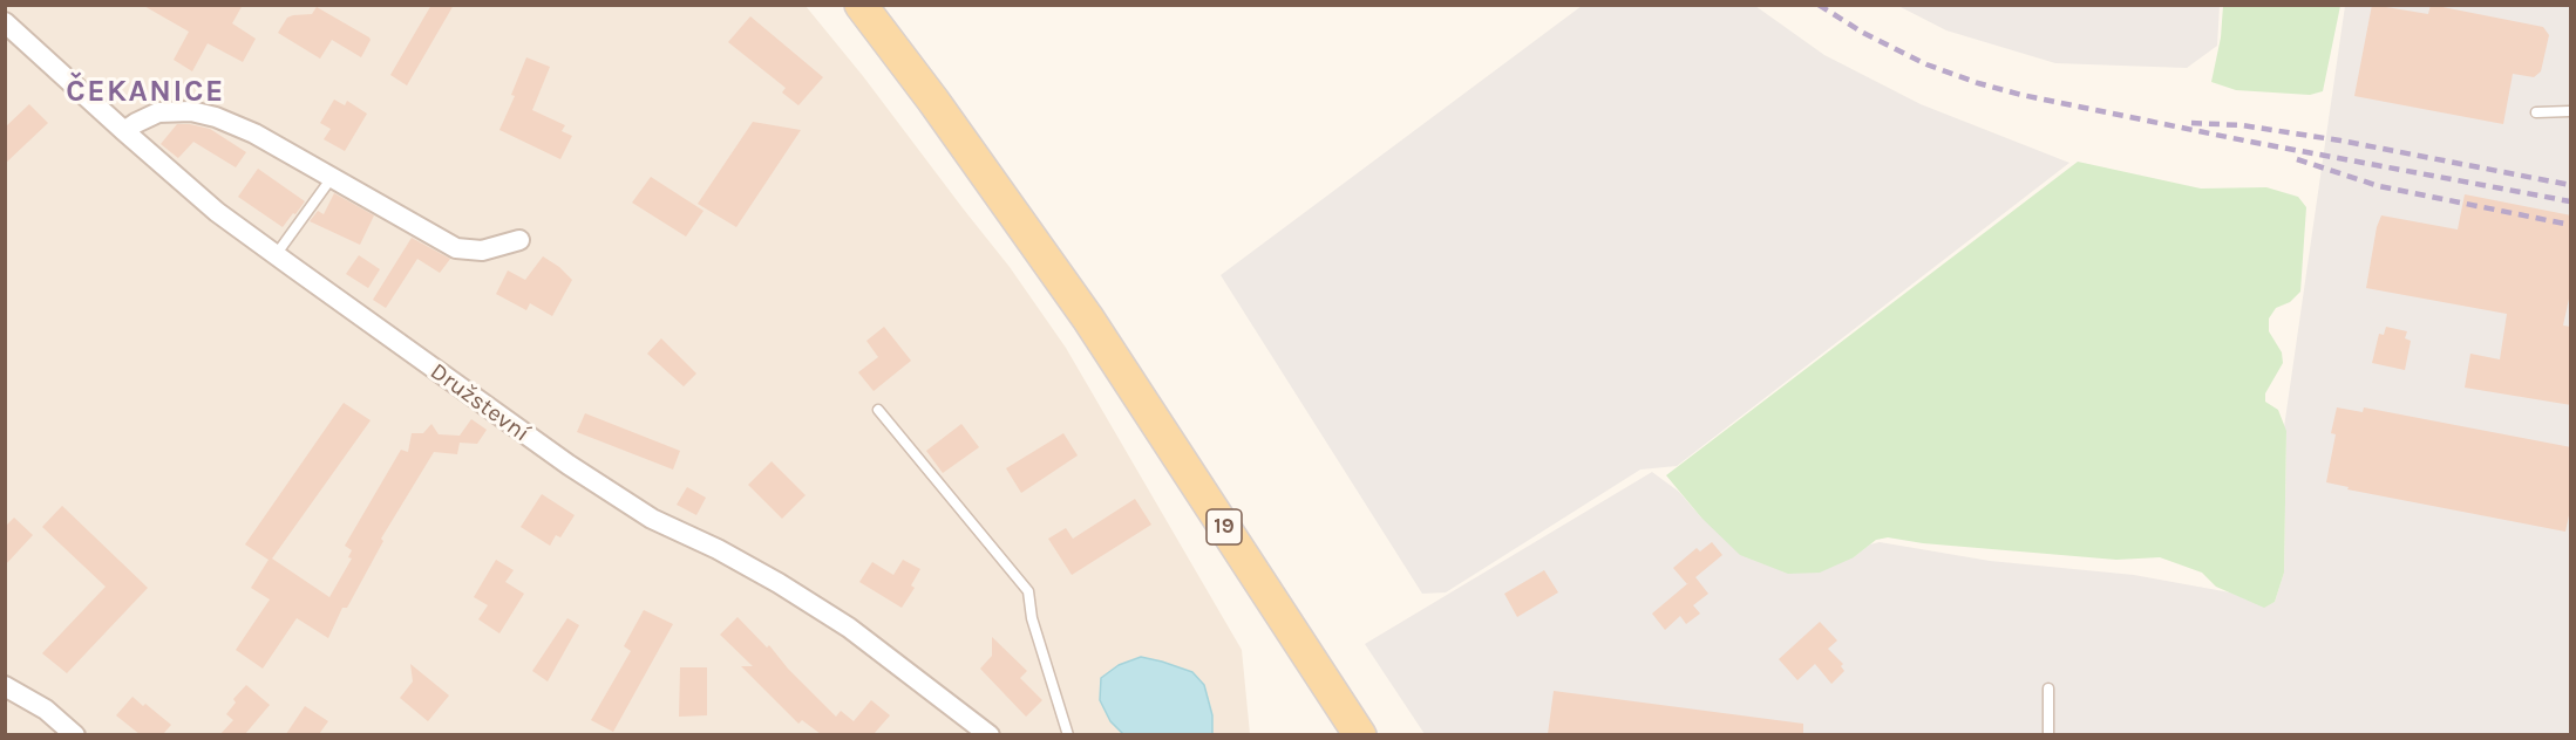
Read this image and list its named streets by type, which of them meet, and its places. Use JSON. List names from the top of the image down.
{
  "streets": {
    "main road": ["19"],
    "street": ["Družstevní"]
  },
  "districts": ["ČEKANICE"]
}
